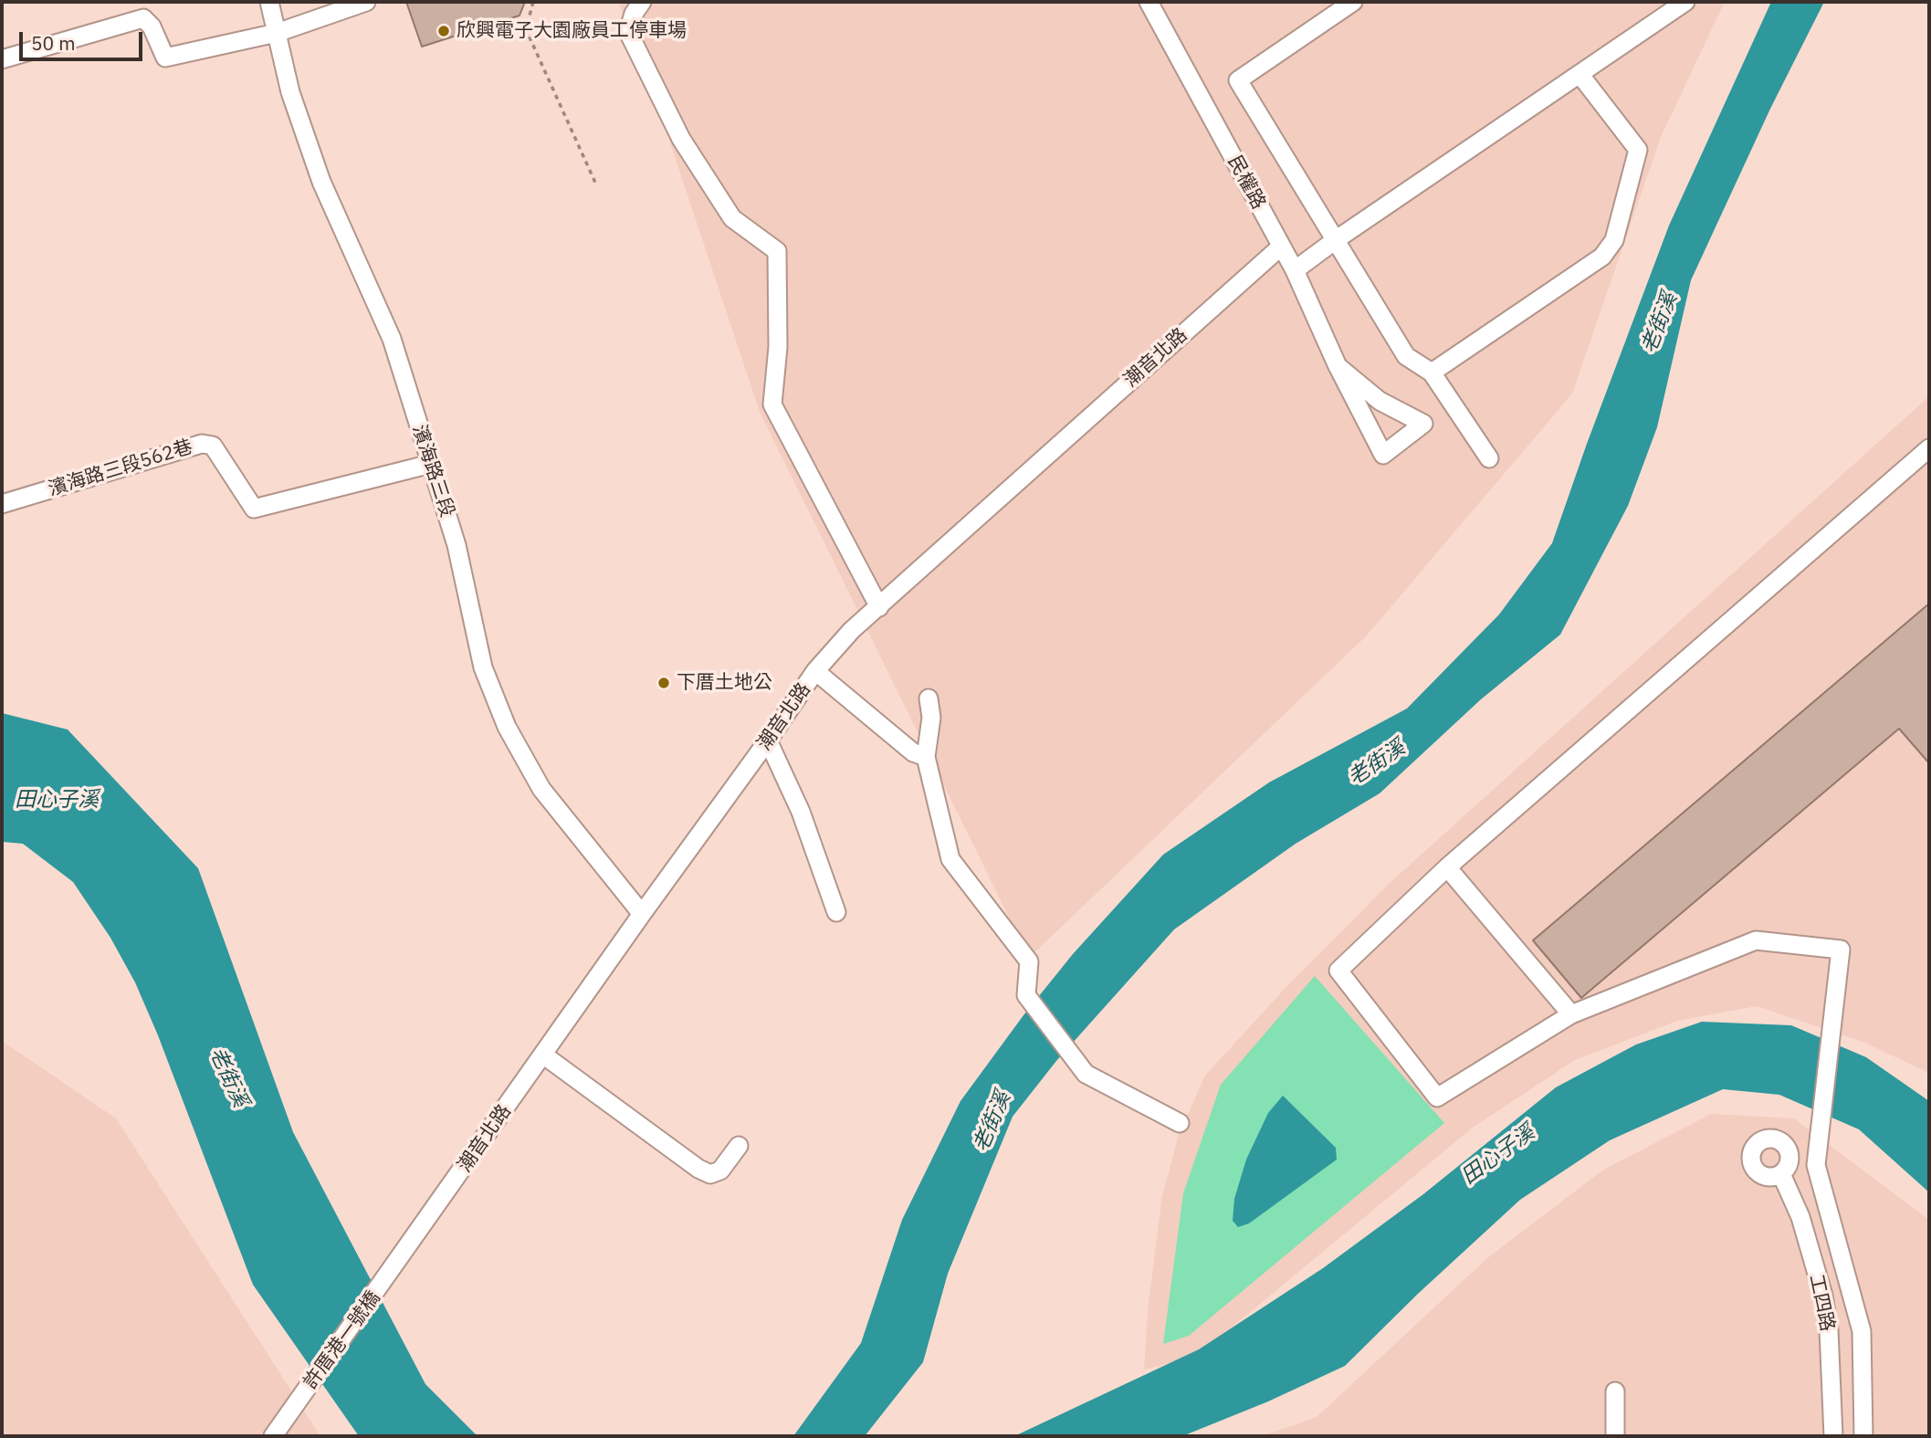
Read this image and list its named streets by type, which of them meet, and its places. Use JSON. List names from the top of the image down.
{
  "streets": {
    "street": [
      "民權路",
      "潮音北路",
      "濱海路三段562巷",
      "濱海路三段",
      "工四路",
      "許厝港一號橋"
    ]
  },
  "crossings": [
    ["民權路", "潮音北路"],
    ["潮音北路", "濱海路三段"],
    ["潮音北路", "許厝港一號橋"],
    ["濱海路三段562巷", "濱海路三段"]
  ],
  "water": ["老街溪", "田心子溪"],
  "places": ["欣興電子大園廠員工停車場", "下厝土地公"],
  "scale_bar": "50 m"
}
